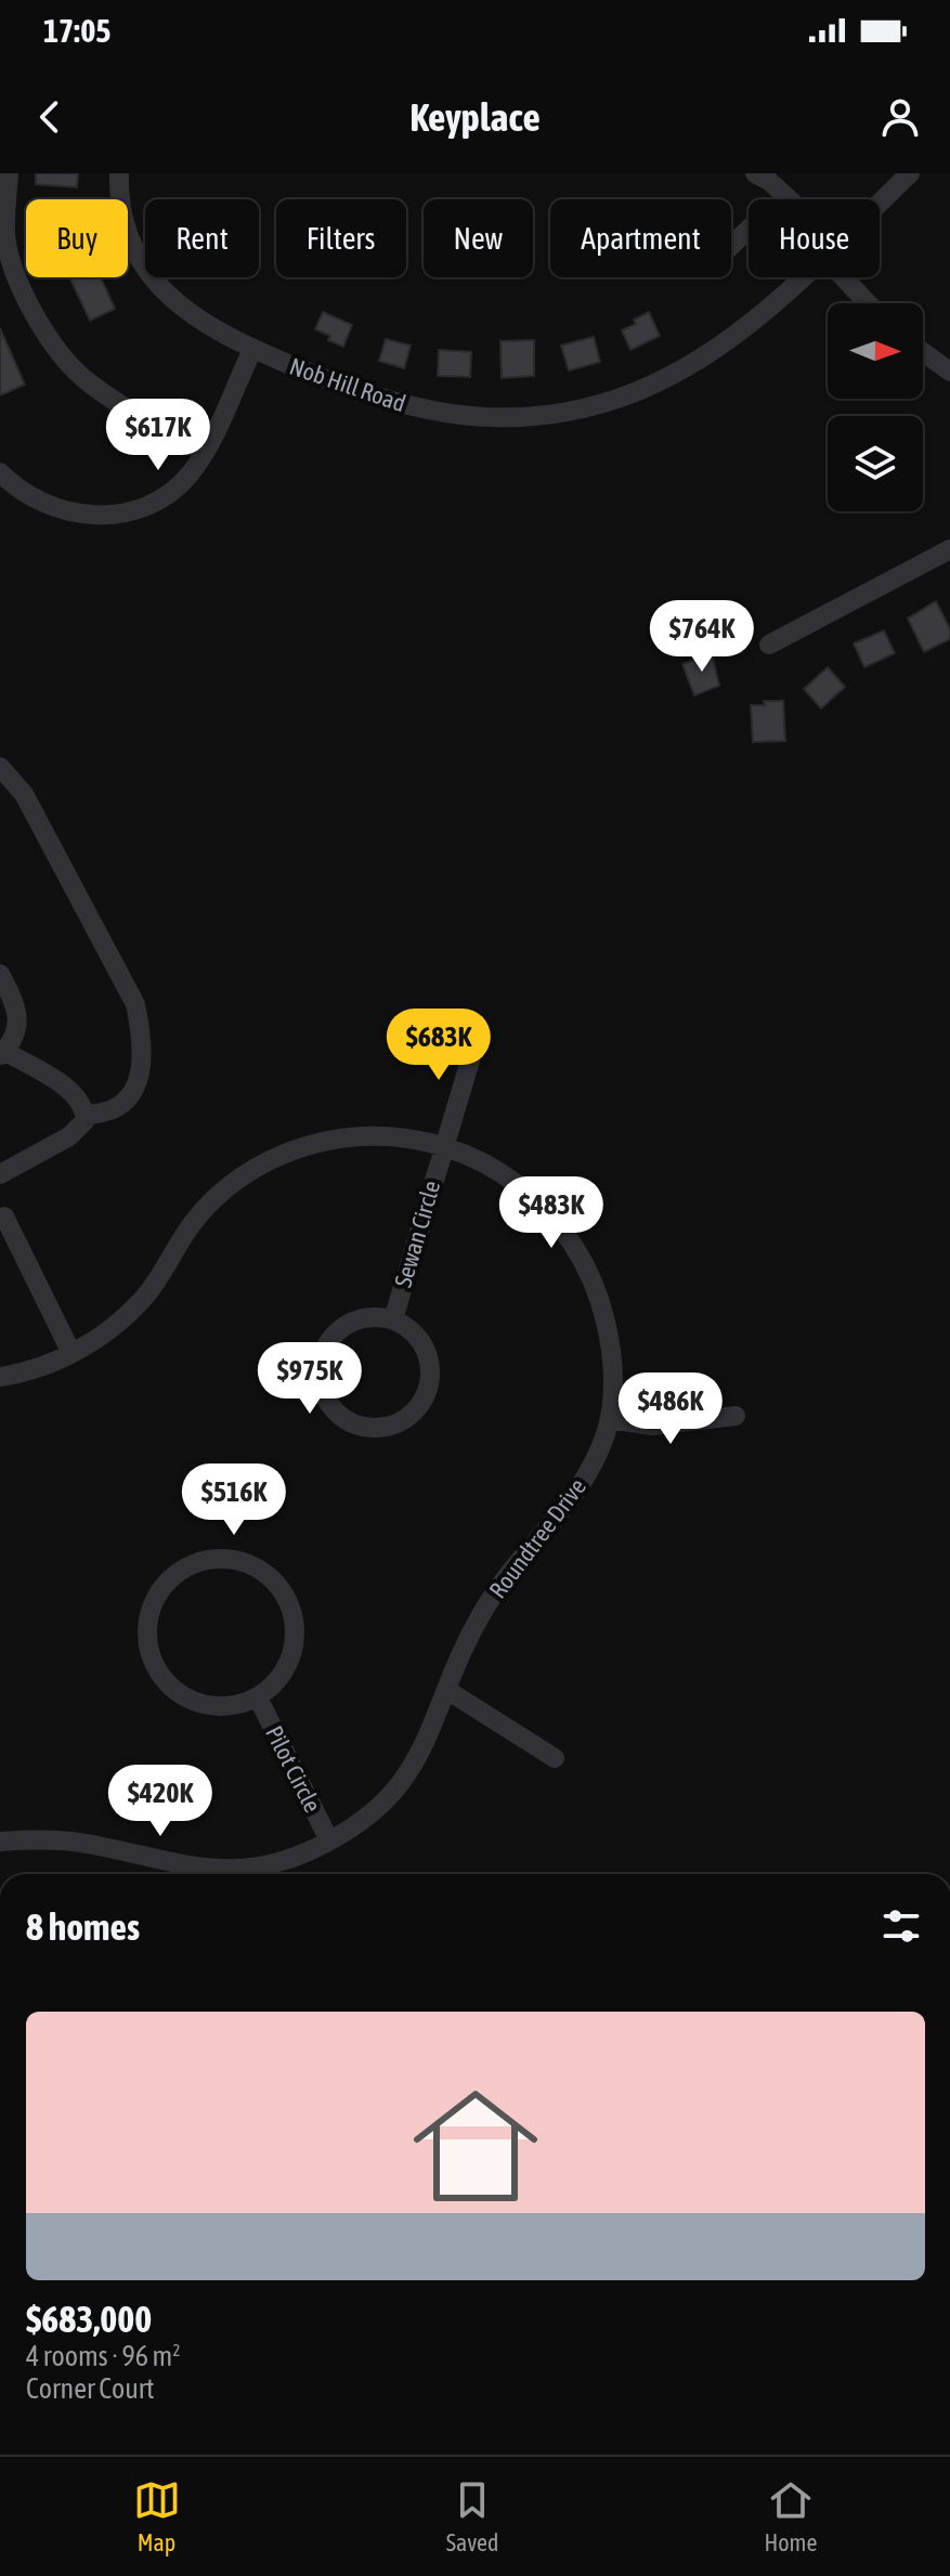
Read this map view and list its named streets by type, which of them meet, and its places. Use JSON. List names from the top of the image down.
{
  "streets": {
    "street": [
      "Nob Hill Road",
      "Sewan Circle",
      "Roundtree Drive",
      "Pilot Circle"
    ]
  },
  "crossings": [
    ["Sewan Circle", "Roundtree Drive"],
    ["Roundtree Drive", "Pilot Circle"]
  ],
  "north": "right",
  "page": {
    "status": "17:05",
    "header": "Keyplace",
    "chip": [
      "Buy",
      "Rent",
      "Filters",
      "New",
      "Apartment",
      "House"
    ],
    "price": [
      "$617K",
      "$764K",
      "$683K",
      "$483K",
      "$975K",
      "$486K",
      "$516K",
      "$420K"
    ],
    "heading": "8 homes",
    "list": [
      {
        "name": "$683,000",
        "note": "4 rooms · 96 m² · Corner Court"
      }
    ],
    "tabs": ["Map", "Saved", "Home"]
  }
}
